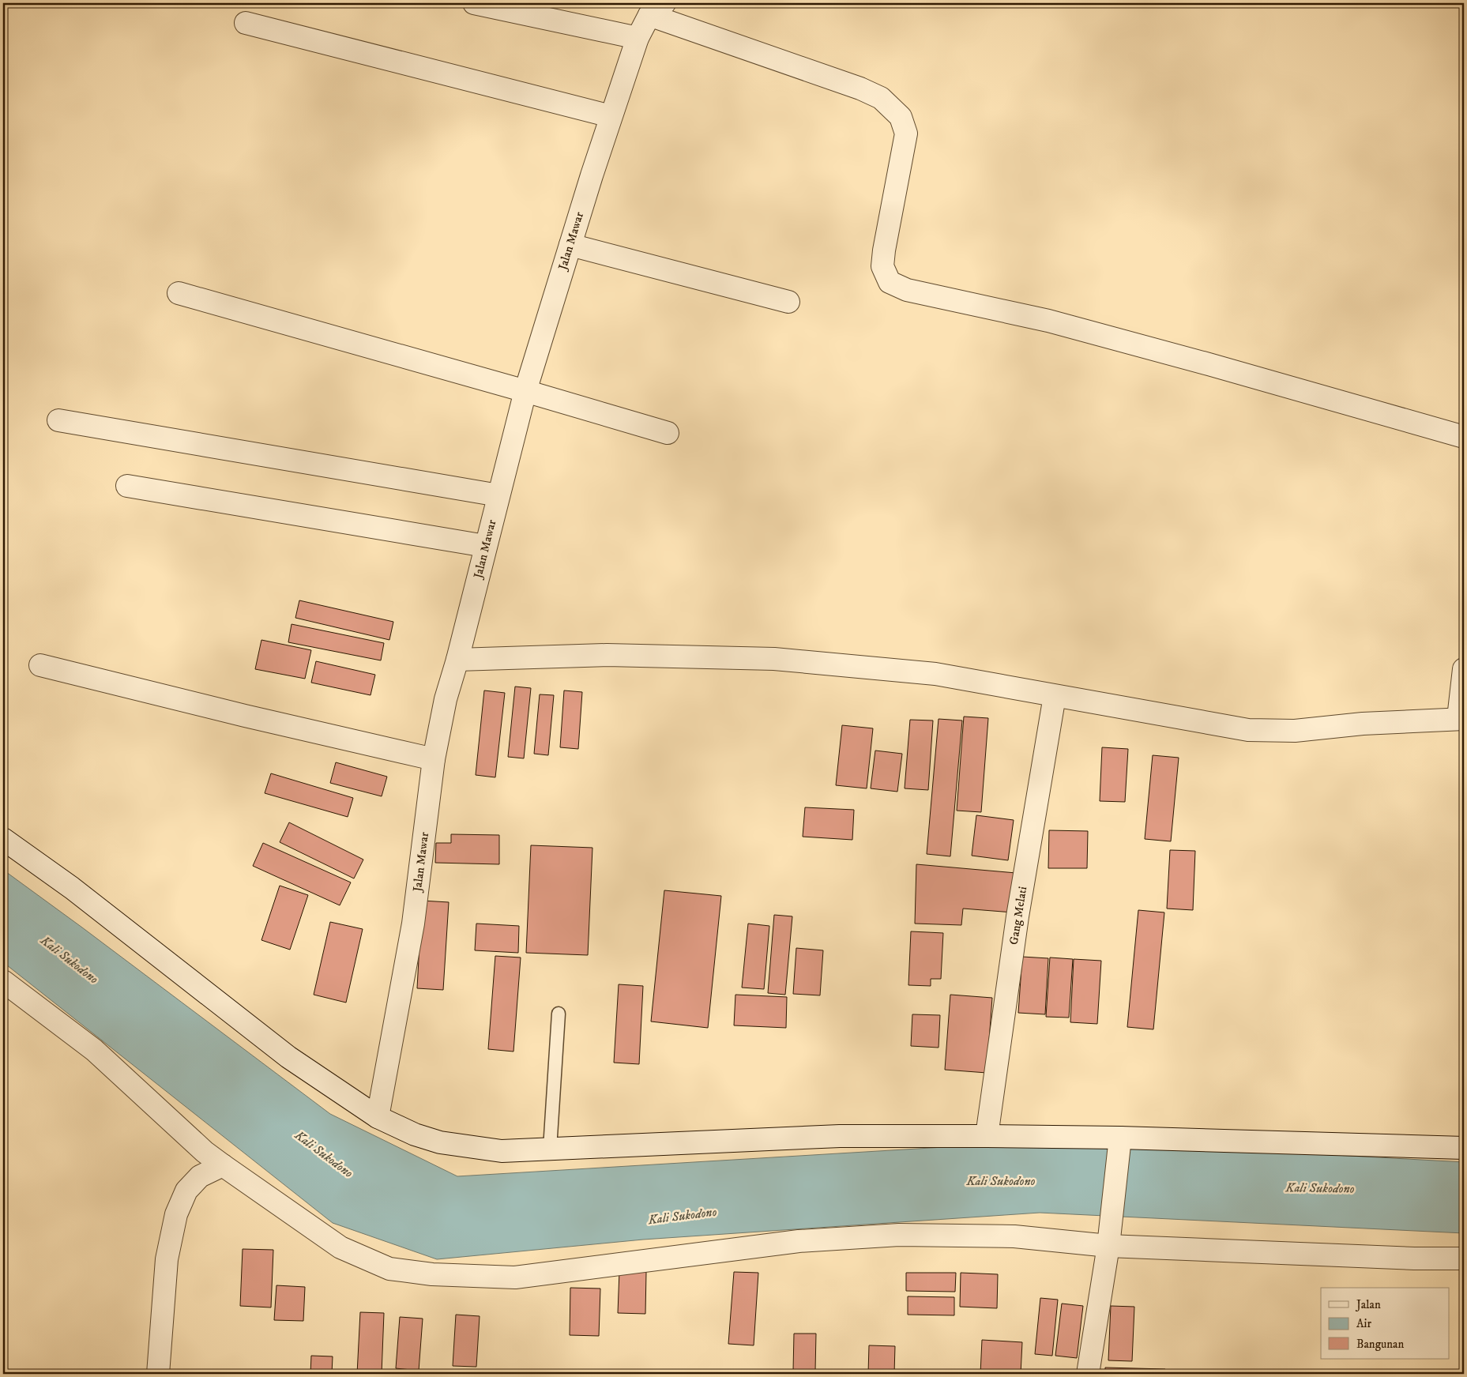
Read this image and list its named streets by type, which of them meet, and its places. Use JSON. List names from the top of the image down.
{
  "streets": {
    "street": ["Jalan Mawar", "Gang Melati"]
  },
  "water": ["Kali Sukodono"],
  "legend": ["Jalan", "Air", "Bangunan"]
}
